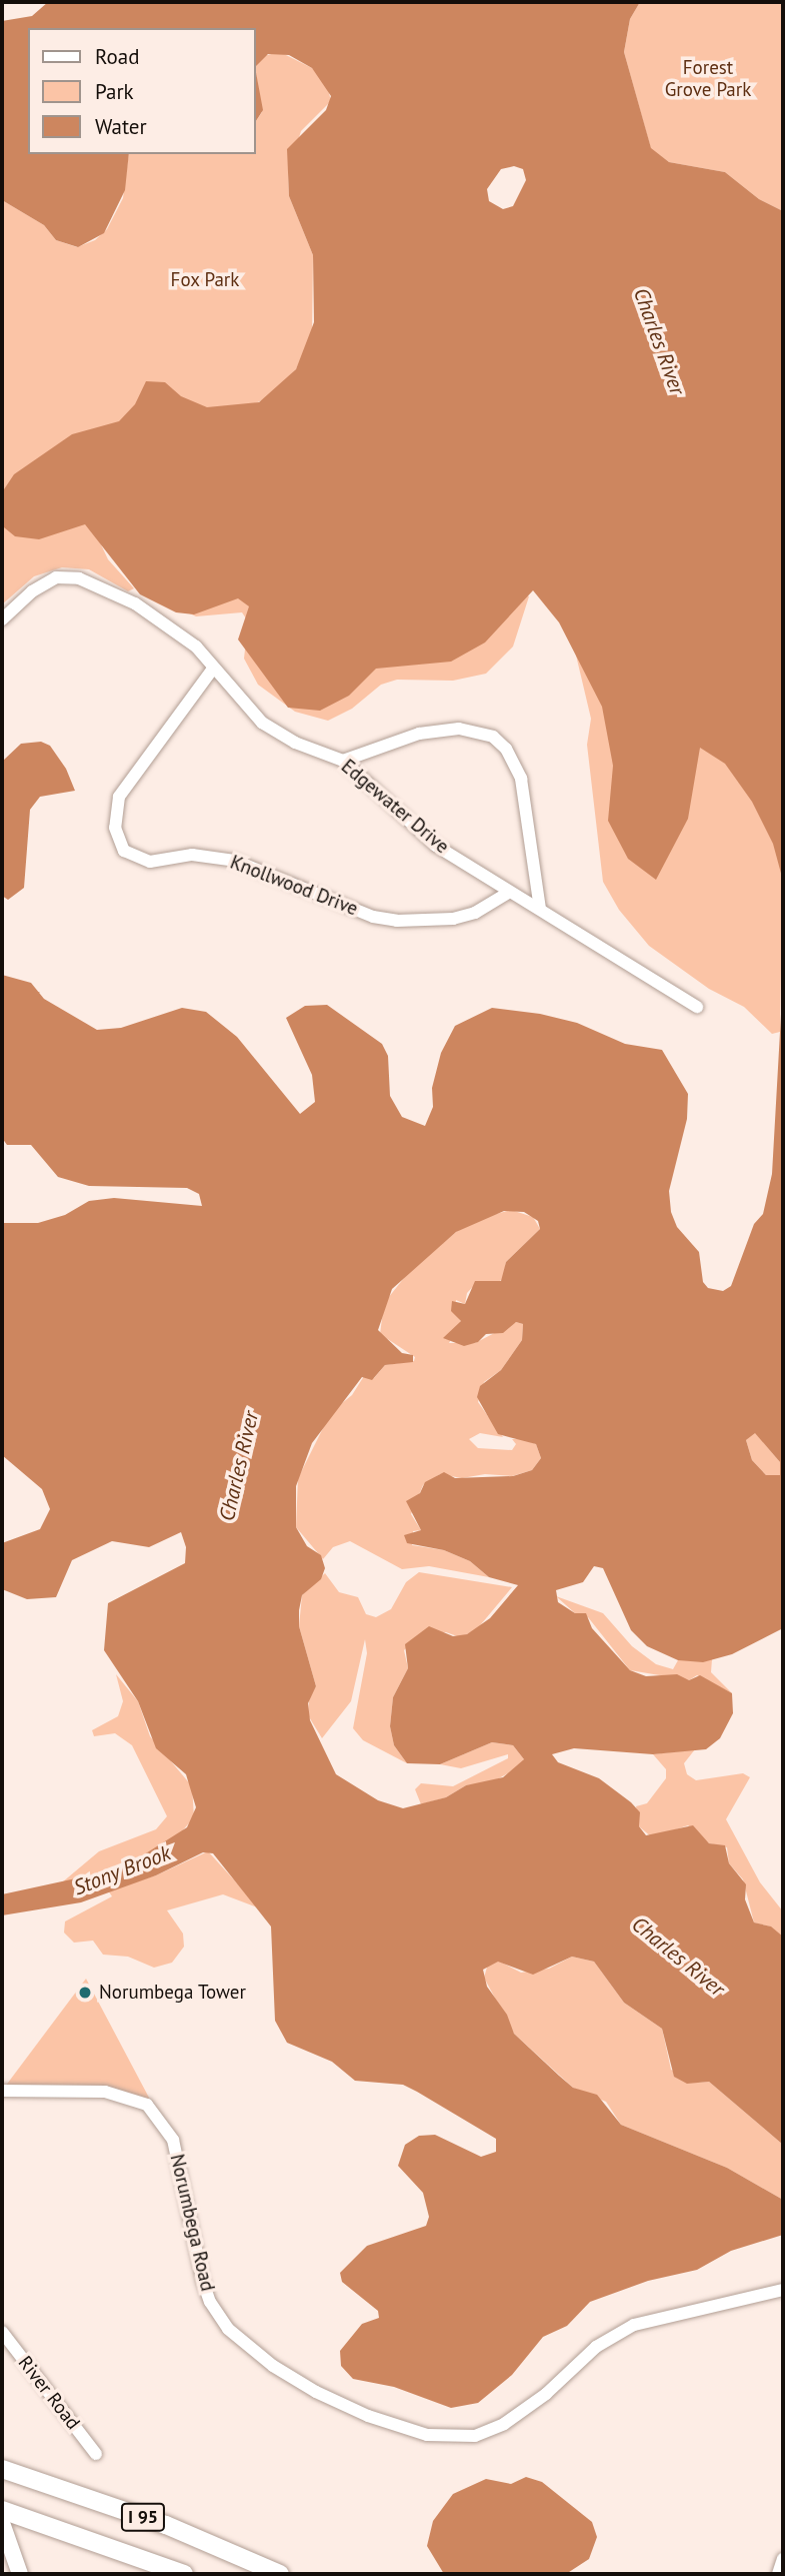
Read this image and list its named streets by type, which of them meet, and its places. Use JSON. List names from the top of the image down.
{
  "streets": {
    "highway": ["I 95"],
    "street": [
      "Edgewater Drive",
      "Knollwood Drive",
      "Norumbega Road",
      "River Road"
    ]
  },
  "crossings": [
    ["Edgewater Drive", "Knollwood Drive"]
  ],
  "water": ["Charles River", "Stony Brook"],
  "parks": ["Forest Grove Park", "Fox Park"],
  "places": ["Norumbega Tower"],
  "legend": ["Road", "Park", "Water"]
}
